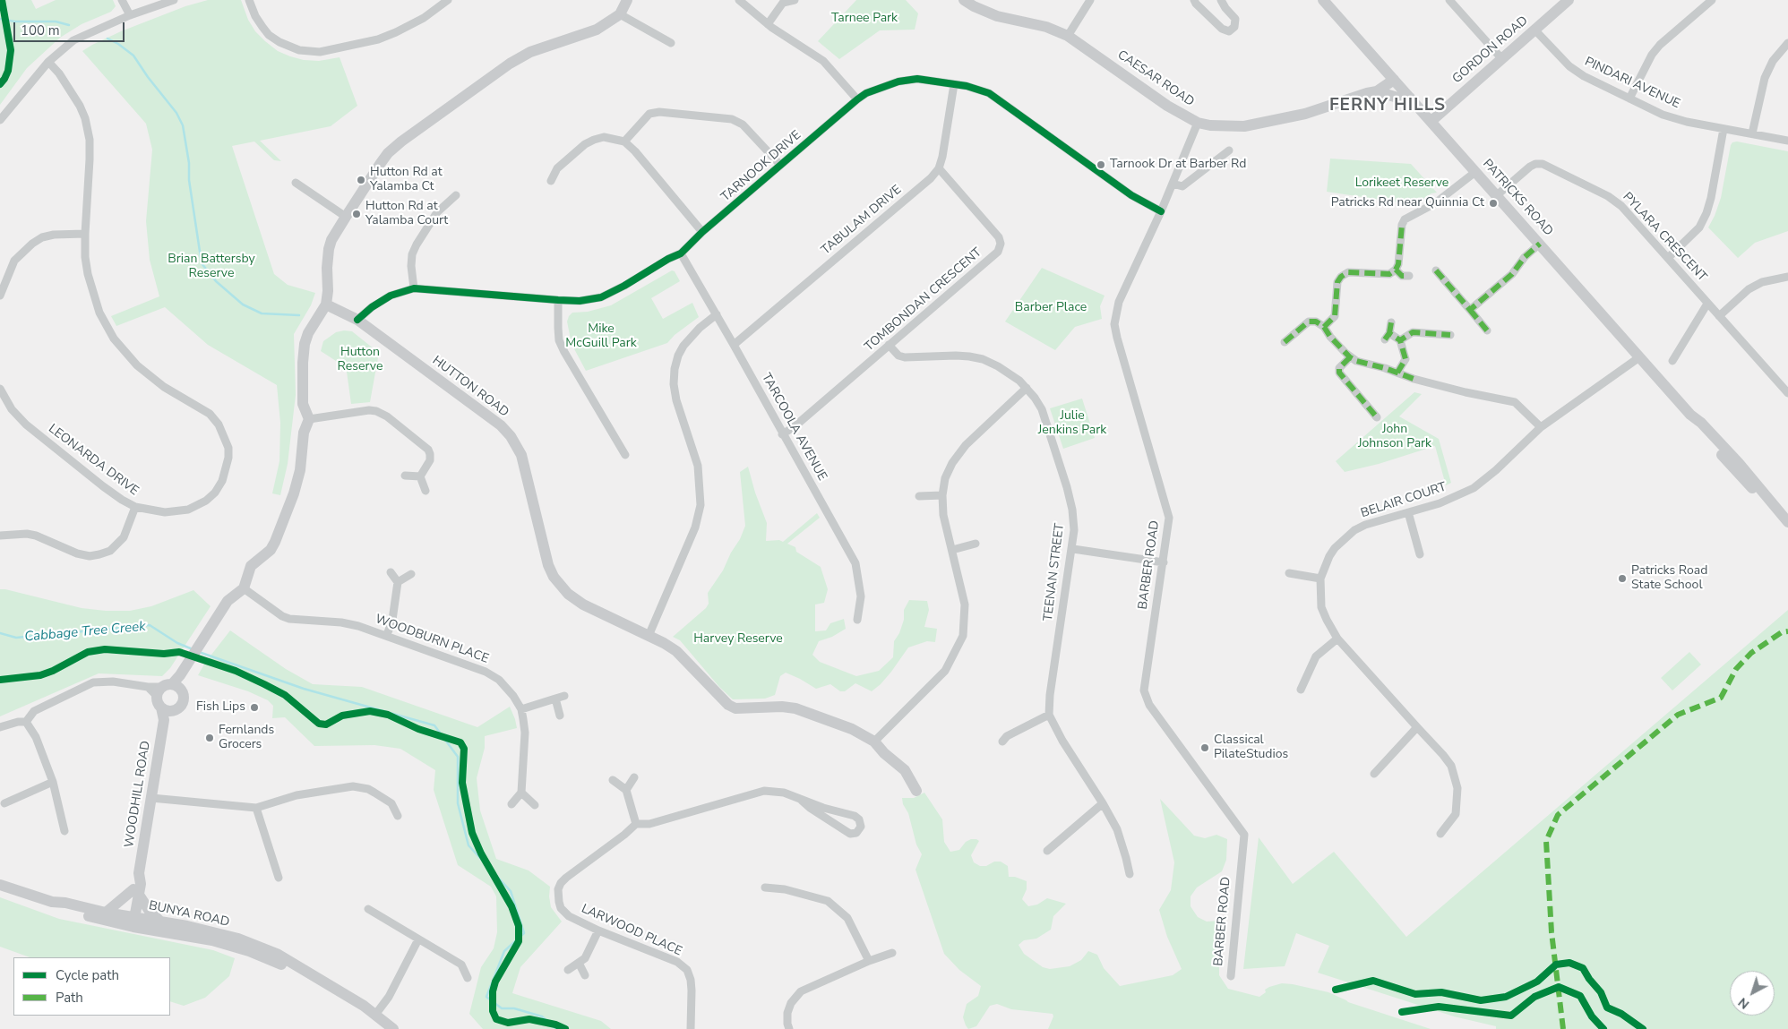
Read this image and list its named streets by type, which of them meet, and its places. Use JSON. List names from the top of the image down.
{
  "streets": {
    "street": [
      "GORDON ROAD",
      "CAESAR ROAD",
      "PINDARI AVENUE",
      "TARNOOK DRIVE",
      "PATRICKS ROAD",
      "TABULAM DRIVE",
      "PYLARA CRESCENT",
      "TOMBONDAN CRESCENT",
      "HUTTON ROAD",
      "TARCOOLA AVENUE",
      "LEONARDA DRIVE",
      "BELAIR COURT",
      "BARBER ROAD",
      "TEENAN STREET",
      "WOODBURN PLACE",
      "WOODHILL ROAD",
      "BUNYA ROAD",
      "LARWOOD PLACE"
    ]
  },
  "crossings": [
    ["GORDON ROAD", "PINDARI AVENUE"],
    ["GORDON ROAD", "PATRICKS ROAD"],
    ["CAESAR ROAD", "PATRICKS ROAD"],
    ["CAESAR ROAD", "BARBER ROAD"],
    ["TARNOOK DRIVE", "HUTTON ROAD"],
    ["TARNOOK DRIVE", "TARCOOLA AVENUE"],
    ["TARNOOK DRIVE", "BARBER ROAD"],
    ["PATRICKS ROAD", "PYLARA CRESCENT"],
    ["PATRICKS ROAD", "BELAIR COURT"],
    ["TABULAM DRIVE", "TOMBONDAN CRESCENT"],
    ["TABULAM DRIVE", "TARCOOLA AVENUE"],
    ["TOMBONDAN CRESCENT", "TARCOOLA AVENUE"],
    ["TOMBONDAN CRESCENT", "TEENAN STREET"],
    ["WOODHILL ROAD", "BUNYA ROAD"]
  ],
  "districts": ["FERNY HILLS"],
  "water": ["Cabbage Tree Creek"],
  "parks": [
    "Tarnee Park",
    "Lorikeet Reserve",
    "Brian Battersby Reserve",
    "Barber Place",
    "Mike McGuill Park",
    "Hutton Reserve",
    "Julie Jenkins Park",
    "John Johnson Park",
    "Harvey Reserve"
  ],
  "places": [
    "Tarnook Dr at Barber Rd",
    "Hutton Rd at Yalamba Ct",
    "Patricks Rd near Quinnia Ct",
    "Hutton Rd at Yalamba Court",
    "Patricks Road State School",
    "Fish Lips",
    "Fernlands Grocers",
    "Classical PilateStudios"
  ],
  "legend": ["Cycle path", "Path"],
  "scale_bar": "100 m",
  "north": "bottom left"
}
